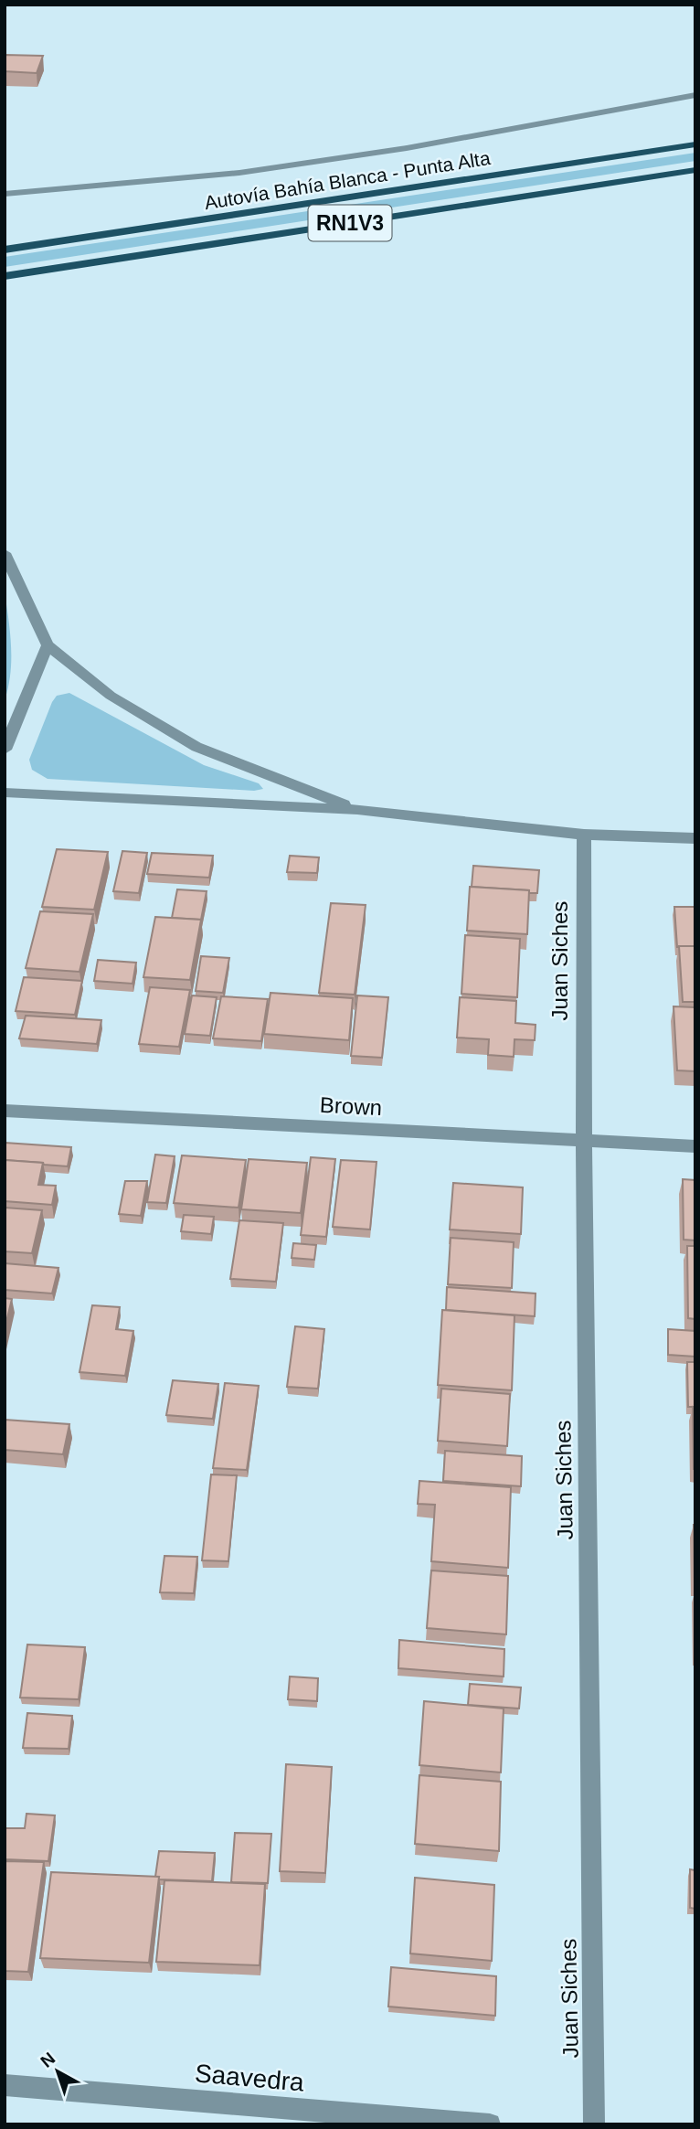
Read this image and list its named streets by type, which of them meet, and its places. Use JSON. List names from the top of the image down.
{
  "streets": {
    "main road": ["Autovía Bahía Blanca - Punta Alta", "RN1V3"],
    "street": ["Juan Siches", "Brown", "Saavedra"]
  },
  "crossings": [
    ["Juan Siches", "Brown"]
  ],
  "north": "top left"
}
